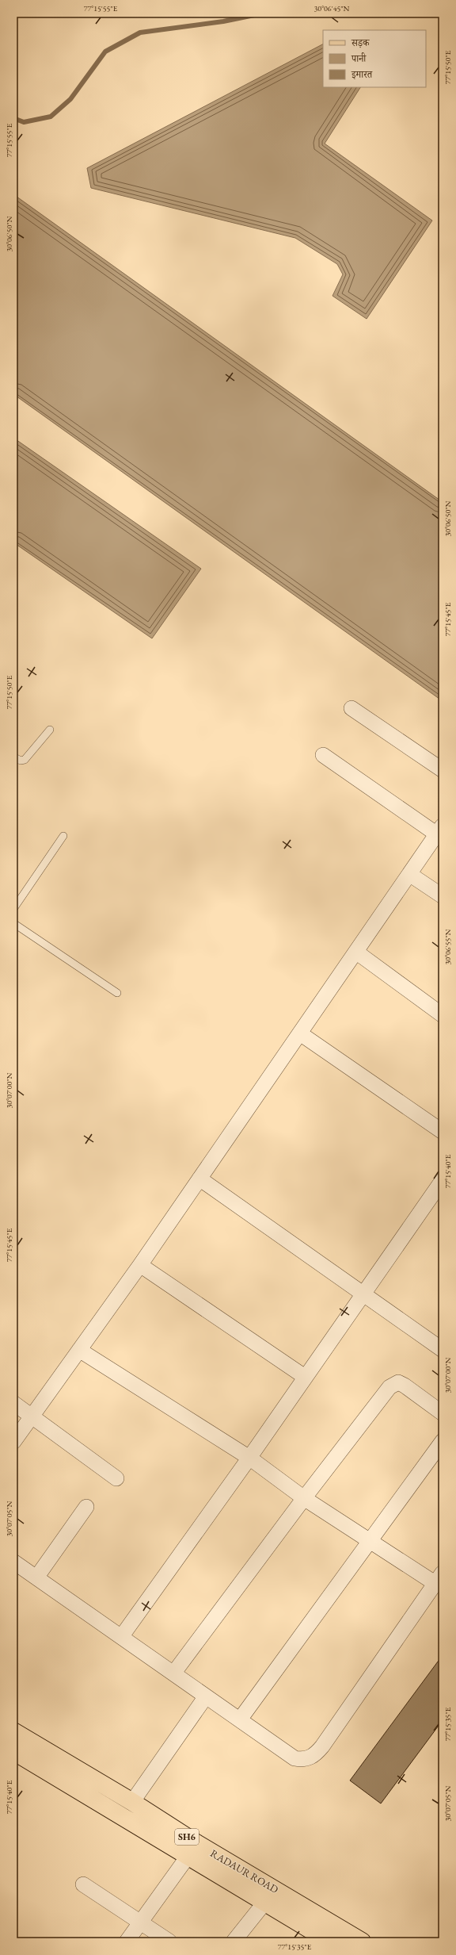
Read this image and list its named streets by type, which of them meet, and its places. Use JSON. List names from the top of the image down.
{
  "streets": {
    "main road": ["SH6", "RADAUR ROAD"]
  },
  "legend": ["सड़क", "पानी", "इमारत"],
  "coordinates": [
    "77°15'55\"E",
    "30°06'45\"N",
    "77°15'50\"E",
    "30°06'50\"N",
    "77°15'45\"E",
    "30°06'55\"N",
    "30°07'00\"N",
    "77°15'40\"E",
    "30°07'05\"N",
    "77°15'35\"E"
  ]
}
